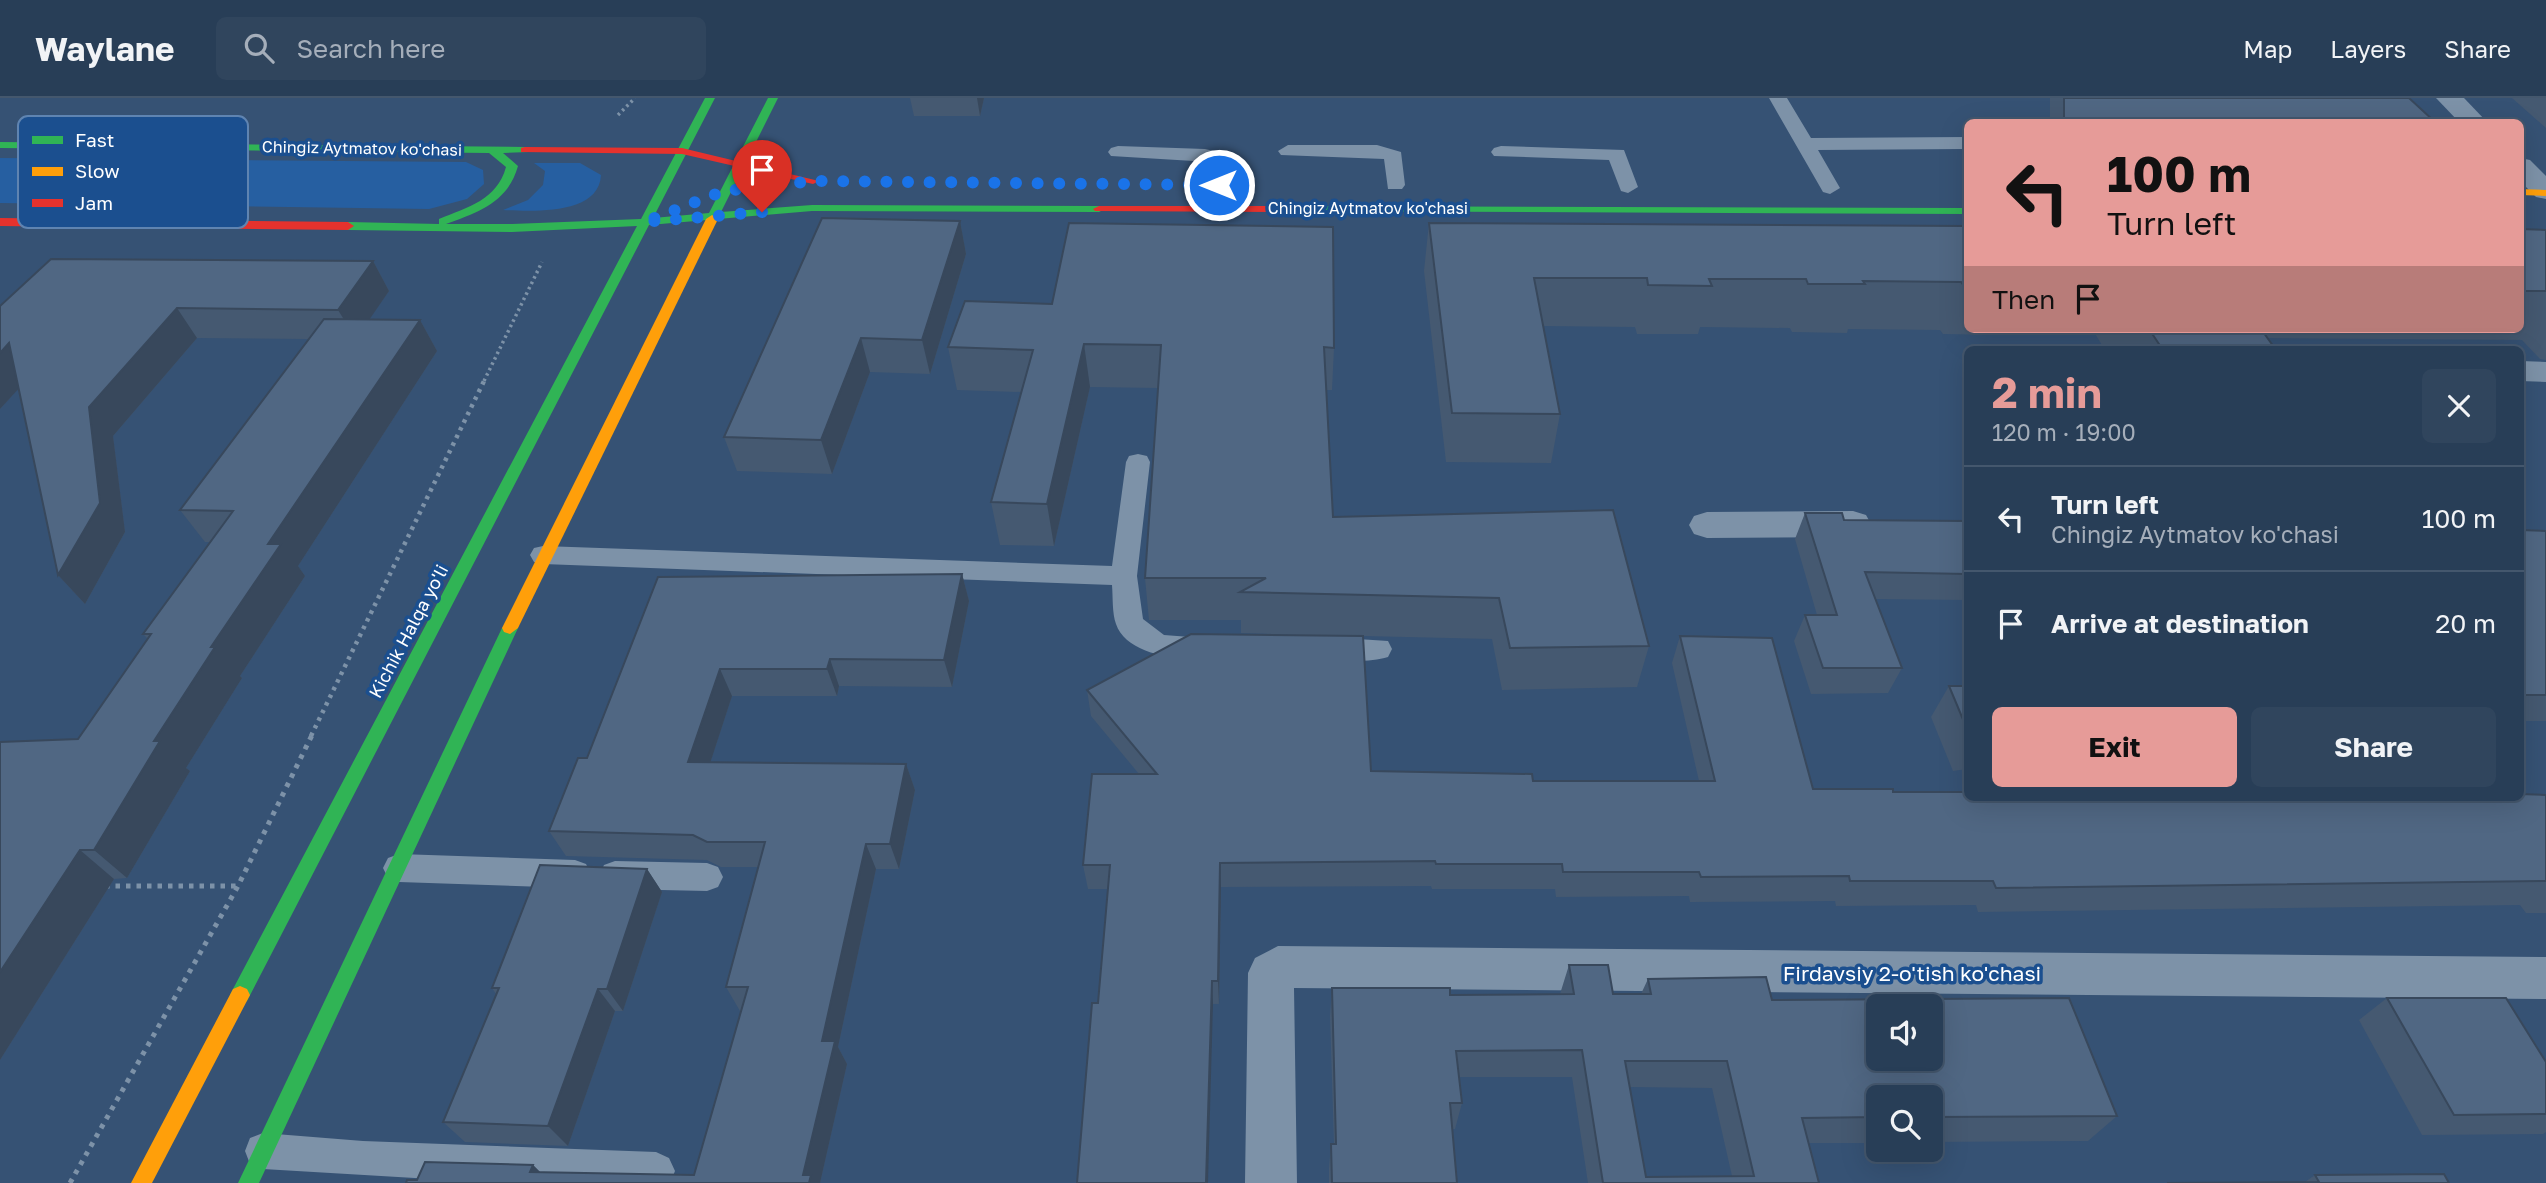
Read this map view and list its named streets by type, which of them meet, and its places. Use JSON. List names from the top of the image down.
{
  "streets": {
    "main road": ["Chingiz Aytmatov ko'chasi", "Kichik Halqa yo'li"],
    "street": ["Firdavsiy 2-o'tish ko'chasi"]
  },
  "crossings": [
    ["Chingiz Aytmatov ko'chasi", "Kichik Halqa yo'li"]
  ],
  "legend": ["Fast", "Slow", "Jam"],
  "page": {
    "header": "Waylane",
    "search": "Search here",
    "nav": ["Map", "Layers", "Share"],
    "turn": ["100 m", "Turn left"],
    "then": "Then",
    "heading": ["2 min", "120 m · 19:00"],
    "list": [
      {
        "name": "Turn left",
        "note": "Chingiz Aytmatov ko'chasi",
        "value": "100 m"
      },
      {
        "name": "Arrive at destination",
        "value": "20 m"
      }
    ],
    "buttons": ["Exit", "Share"]
  }
}
